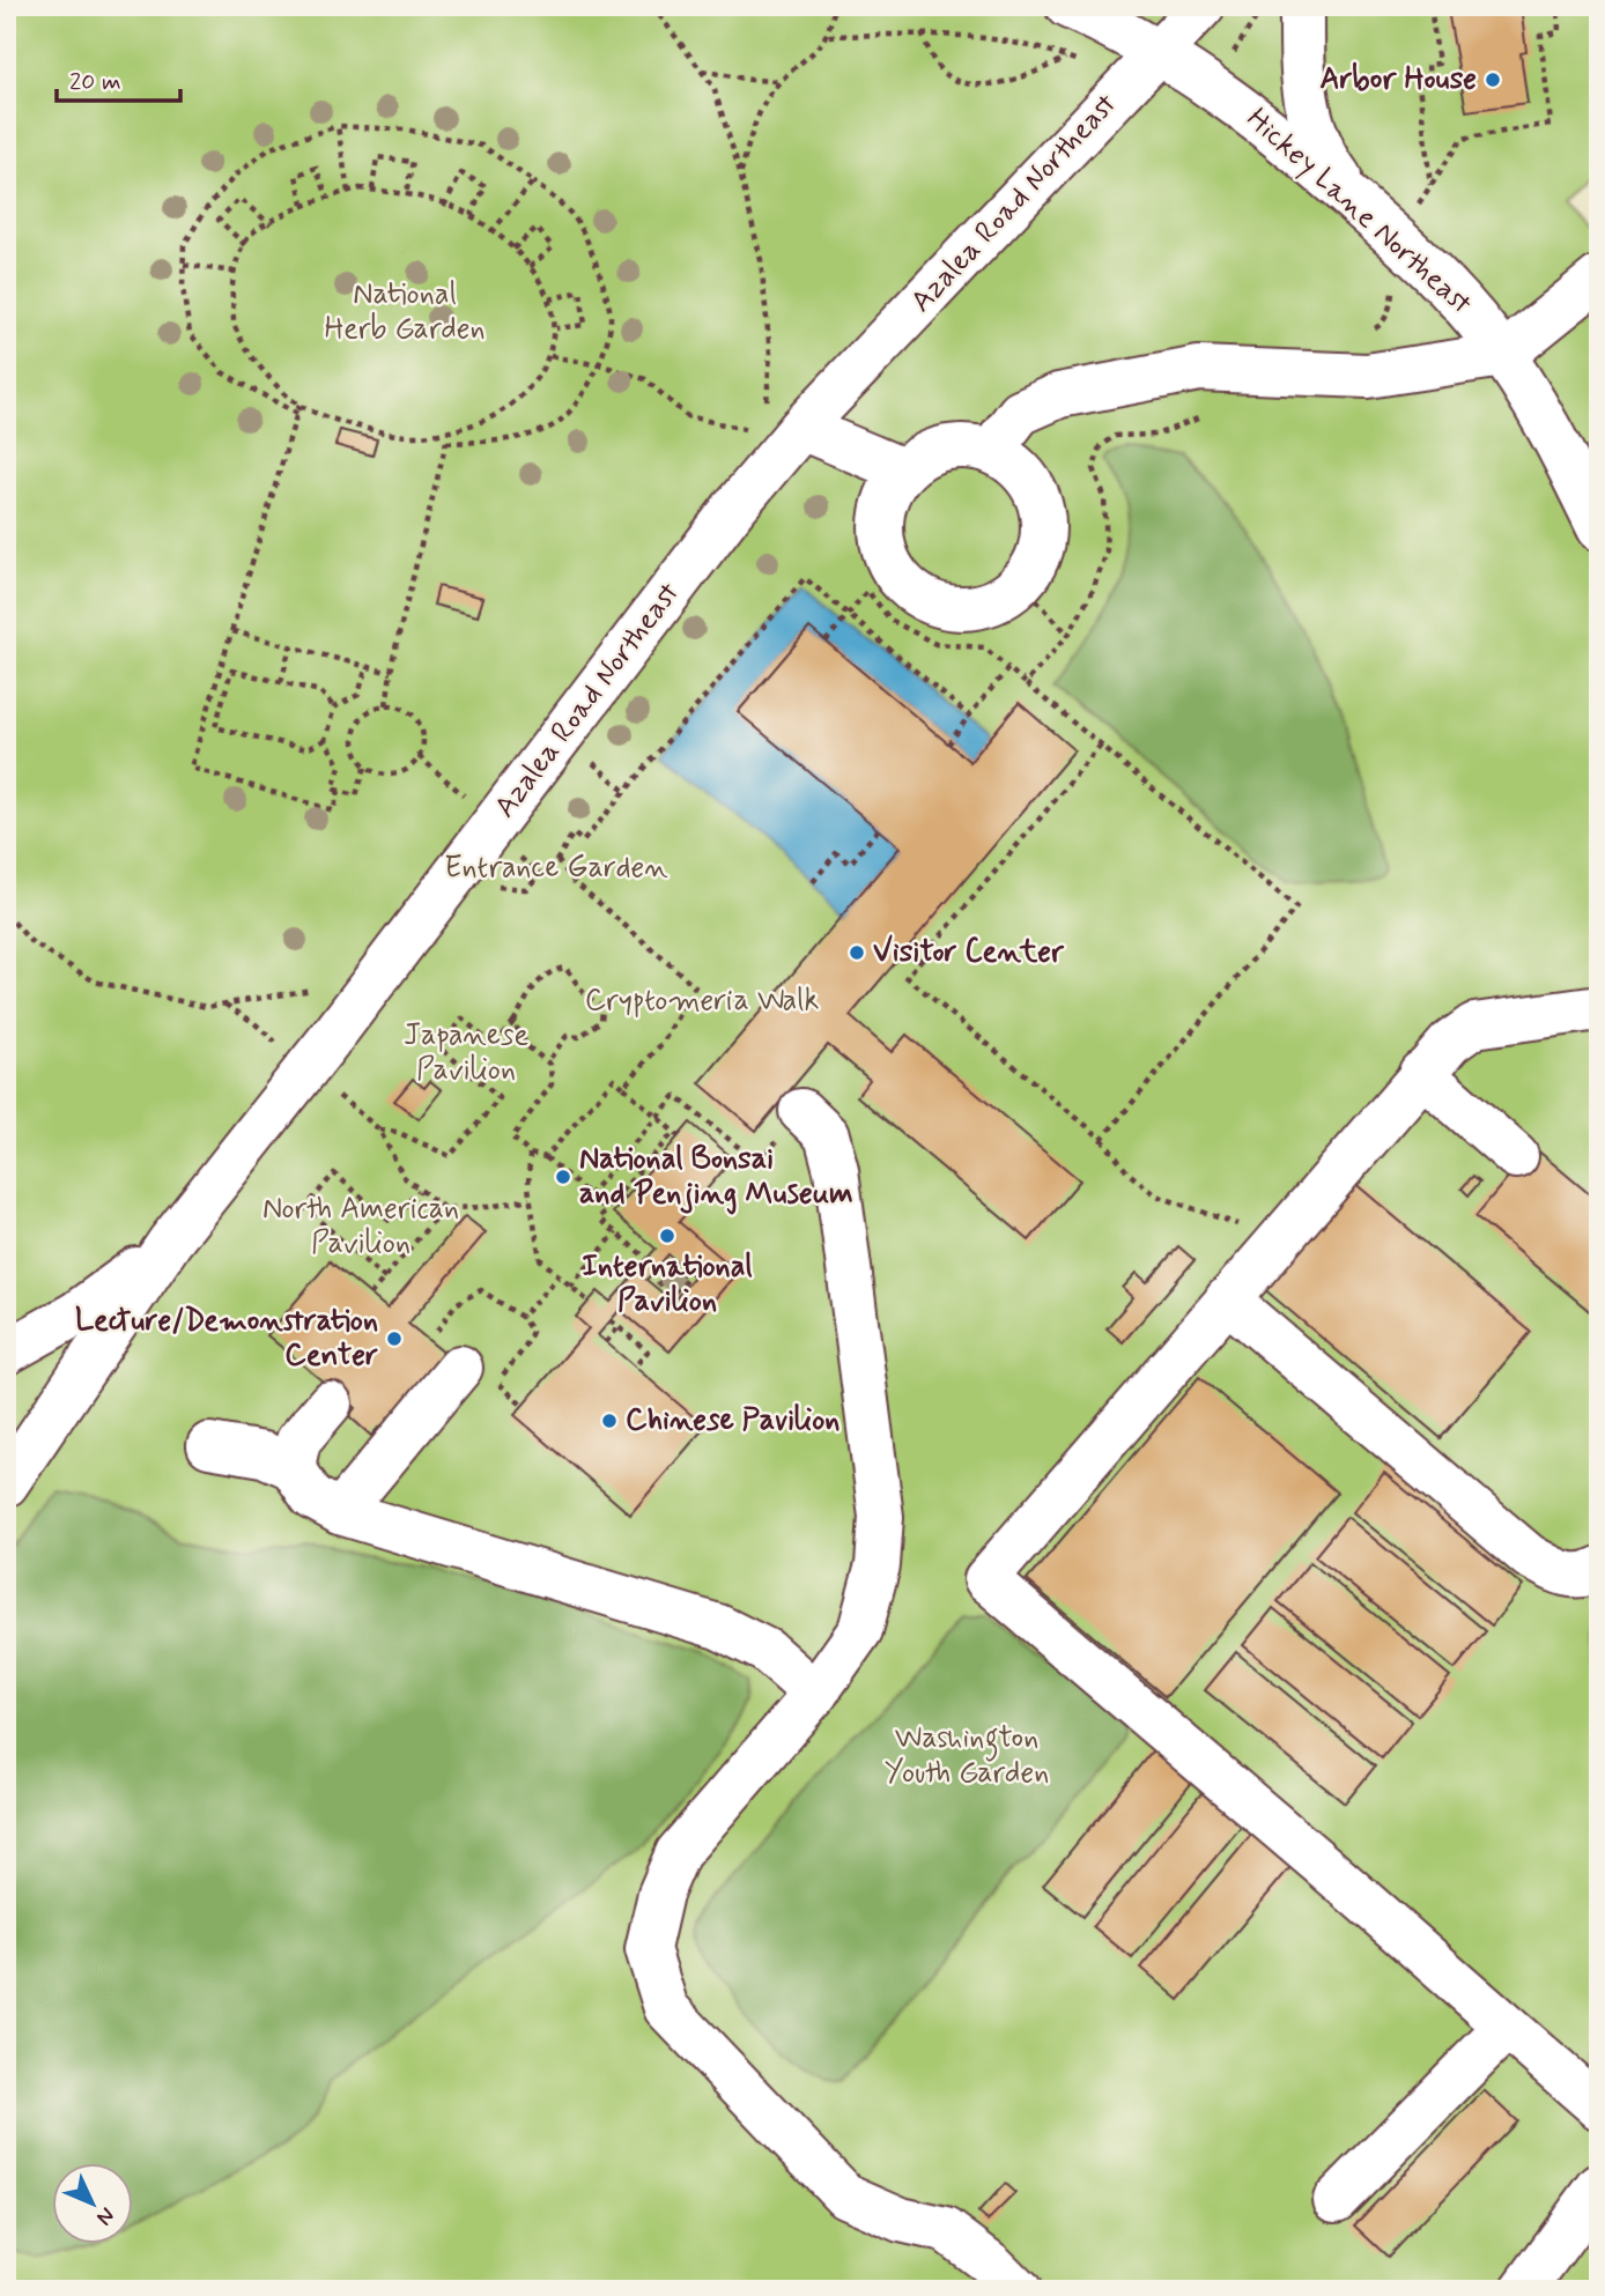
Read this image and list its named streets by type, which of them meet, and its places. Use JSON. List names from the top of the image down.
{
  "streets": {
    "street": ["Azalea Road Northeast", "Hickey Lane Northeast"]
  },
  "crossings": [
    ["Azalea Road Northeast", "Hickey Lane Northeast"]
  ],
  "parks": [
    "National Herb Garden",
    "Entrance Garden",
    "Cryptomeria Walk",
    "Japanese Pavilion",
    "North American Pavilion",
    "Washington Youth Garden"
  ],
  "places": [
    "Arbor House",
    "Visitor Center",
    "National Bonsai and Penjing Museum",
    "International Pavilion",
    "Lecture/Demonstration Center",
    "Chinese Pavilion"
  ],
  "scale_bar": "20 m",
  "north": "bottom right"
}
